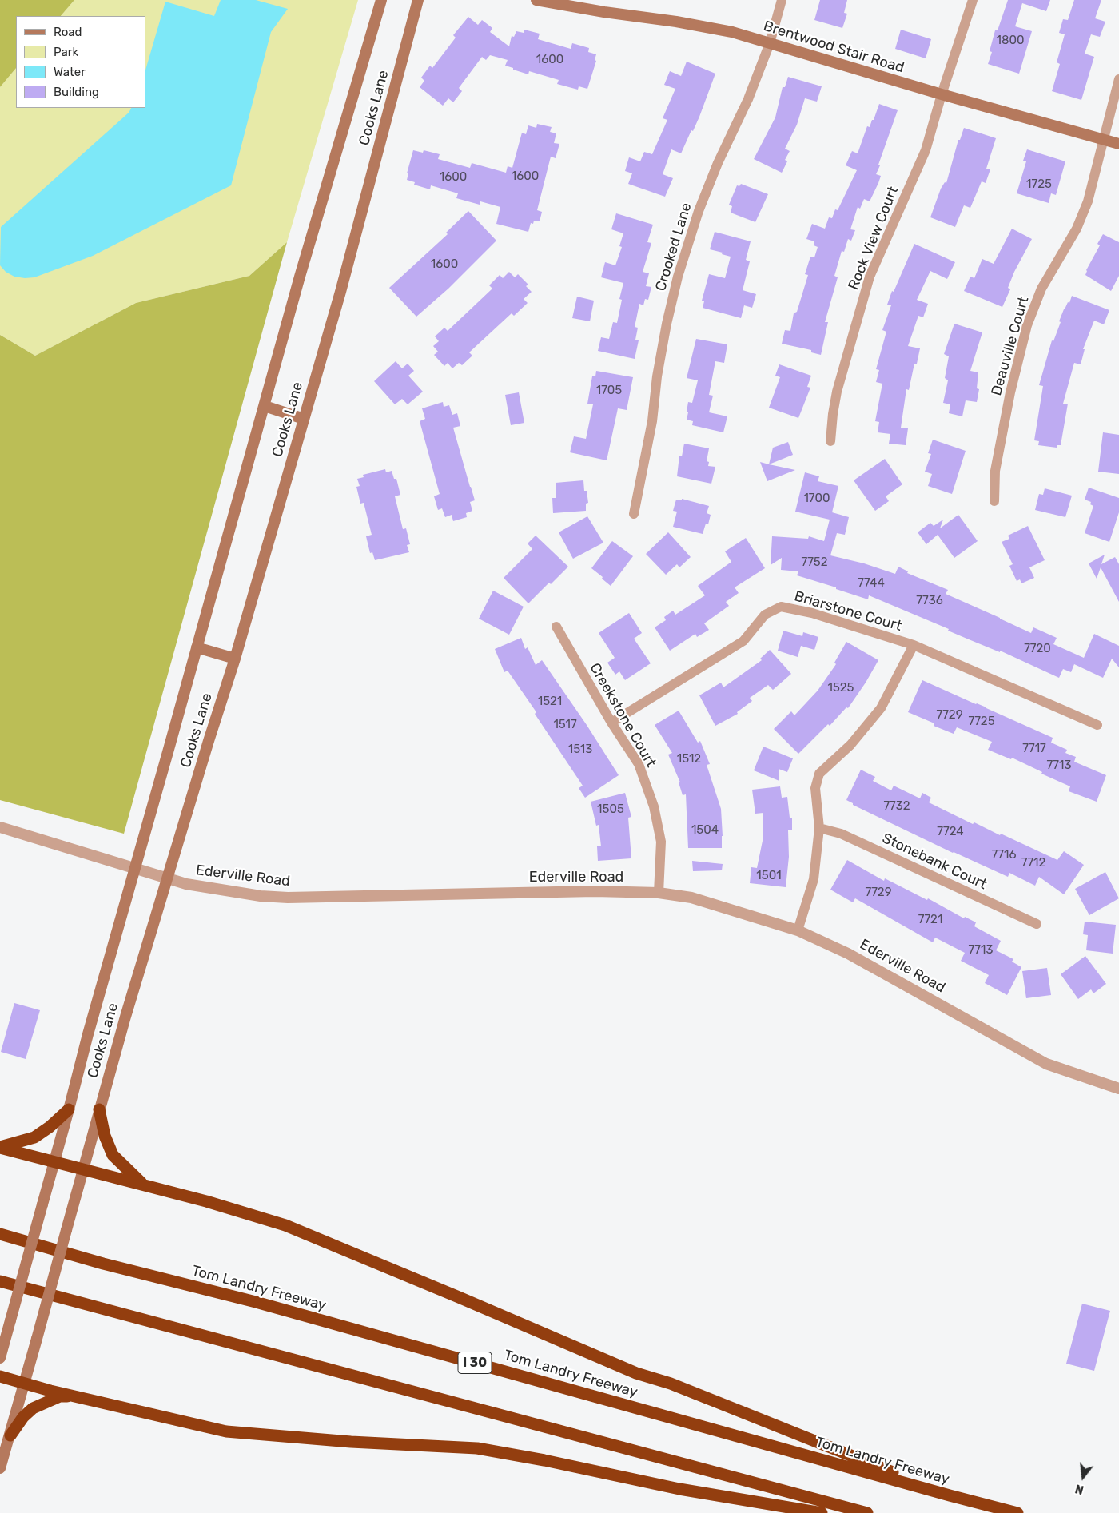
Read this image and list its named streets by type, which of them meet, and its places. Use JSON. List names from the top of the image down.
{
  "streets": {
    "highway": ["Tom Landry Freeway", "I 30"],
    "main road": ["Brentwood Stair Road", "Cooks Lane"],
    "street": [
      "Rock View Court",
      "Crooked Lane",
      "Deauville Court",
      "Briarstone Court",
      "Creekstone Court",
      "Stonebank Court",
      "Ederville Road"
    ]
  },
  "crossings": [
    ["Brentwood Stair Road", "Rock View Court"],
    ["Brentwood Stair Road", "Crooked Lane"],
    ["Brentwood Stair Road", "Deauville Court"],
    ["Cooks Lane", "Ederville Road"],
    ["Briarstone Court", "Creekstone Court"],
    ["Creekstone Court", "Ederville Road"]
  ],
  "house_numbers": [
    "1800",
    "1600",
    "1600",
    "1600",
    "1725",
    "1600",
    "1705",
    "1700",
    "7752",
    "7744",
    "7736",
    "7720",
    "1525",
    "1521",
    "7729",
    "7725",
    "1517",
    "7717",
    "1513",
    "1512",
    "7713",
    "7732",
    "1505",
    "1504",
    "7724",
    "7716",
    "7712",
    "1501",
    "7729",
    "7721",
    "7713"
  ],
  "legend": [
    "Road",
    "Park",
    "Water",
    "Building"
  ],
  "north": "bottom"
}
